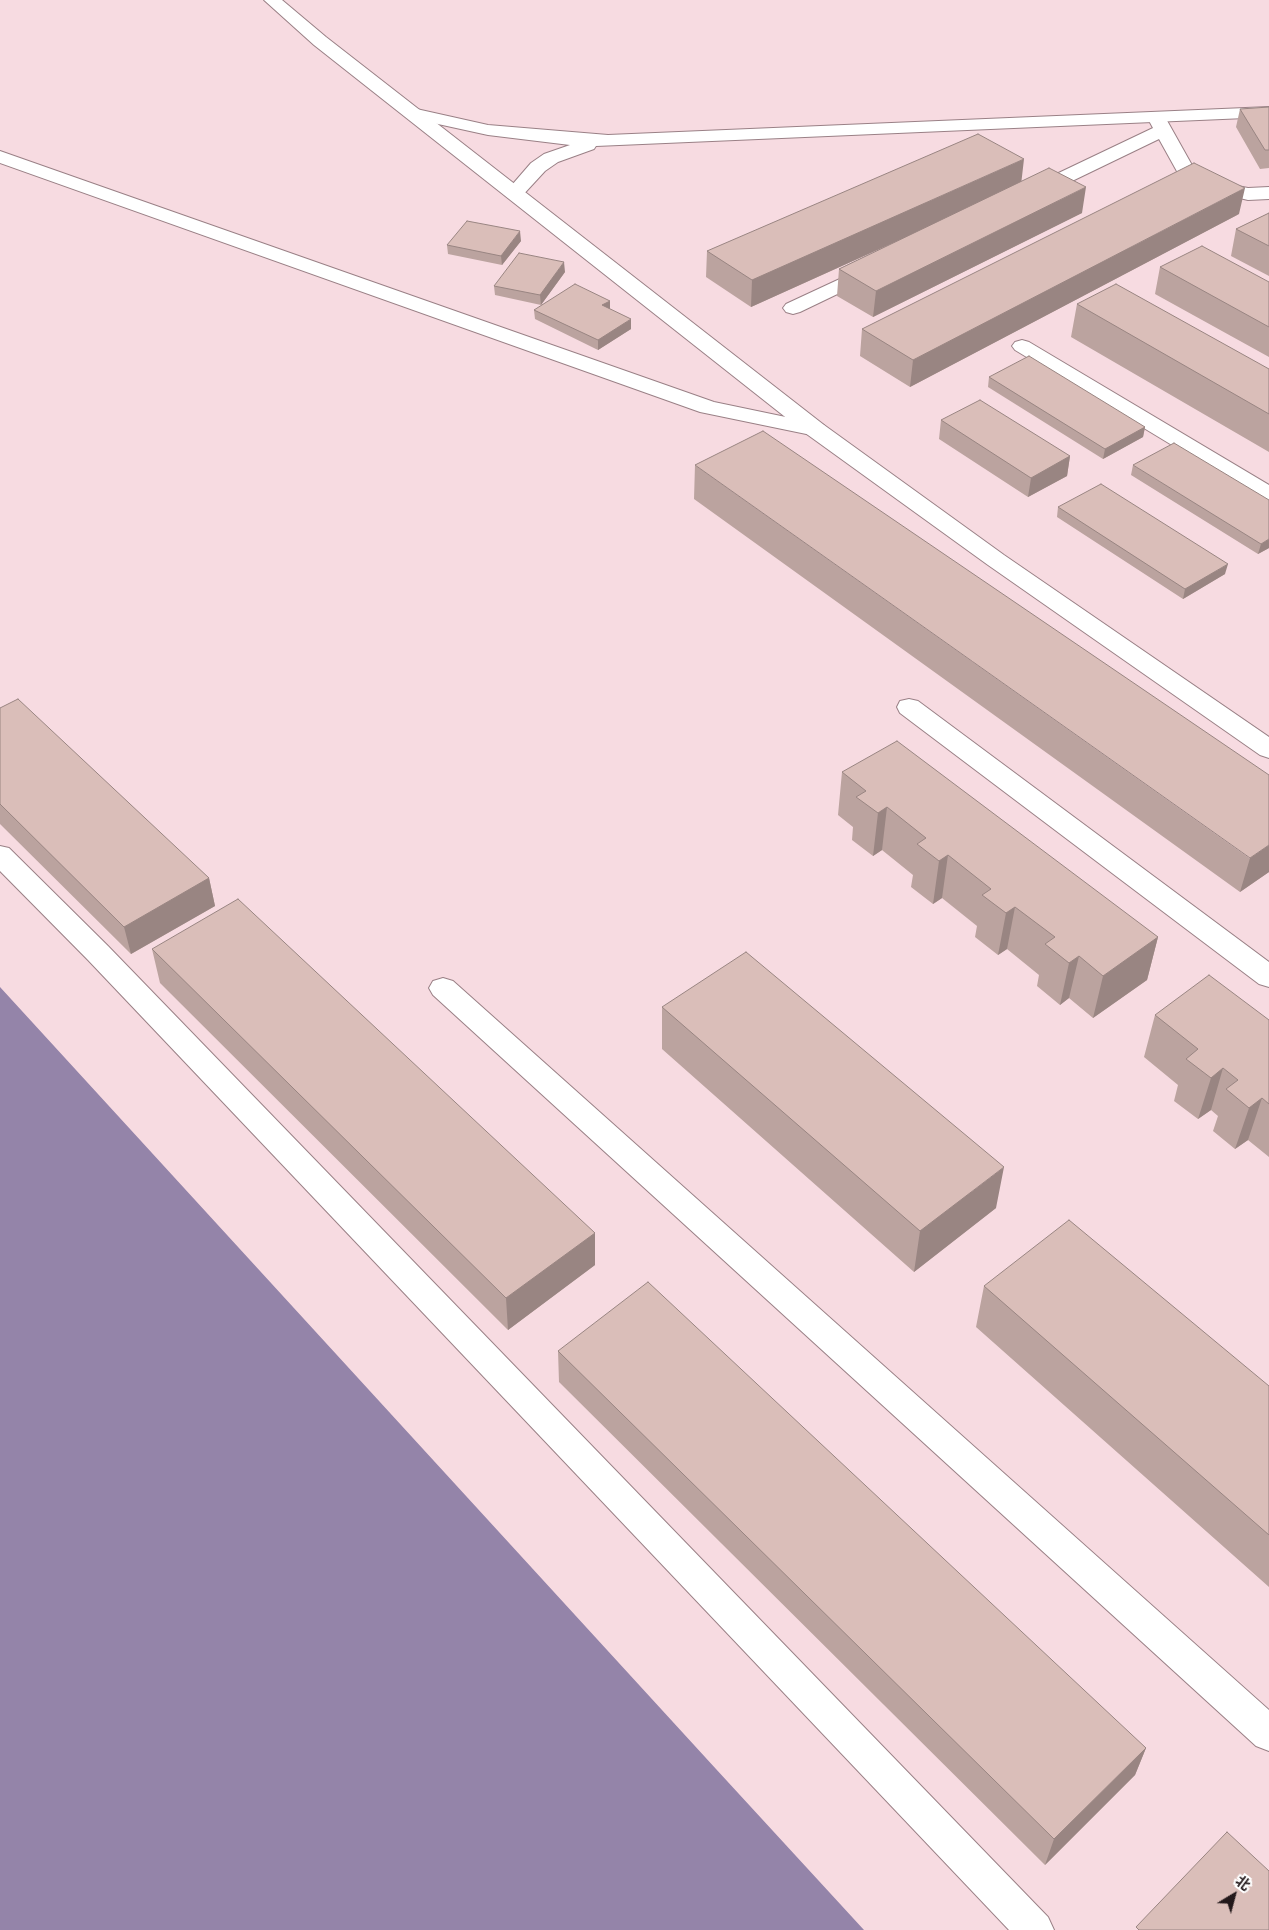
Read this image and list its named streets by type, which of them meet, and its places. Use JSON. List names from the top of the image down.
{
  "north": "top right"
}
